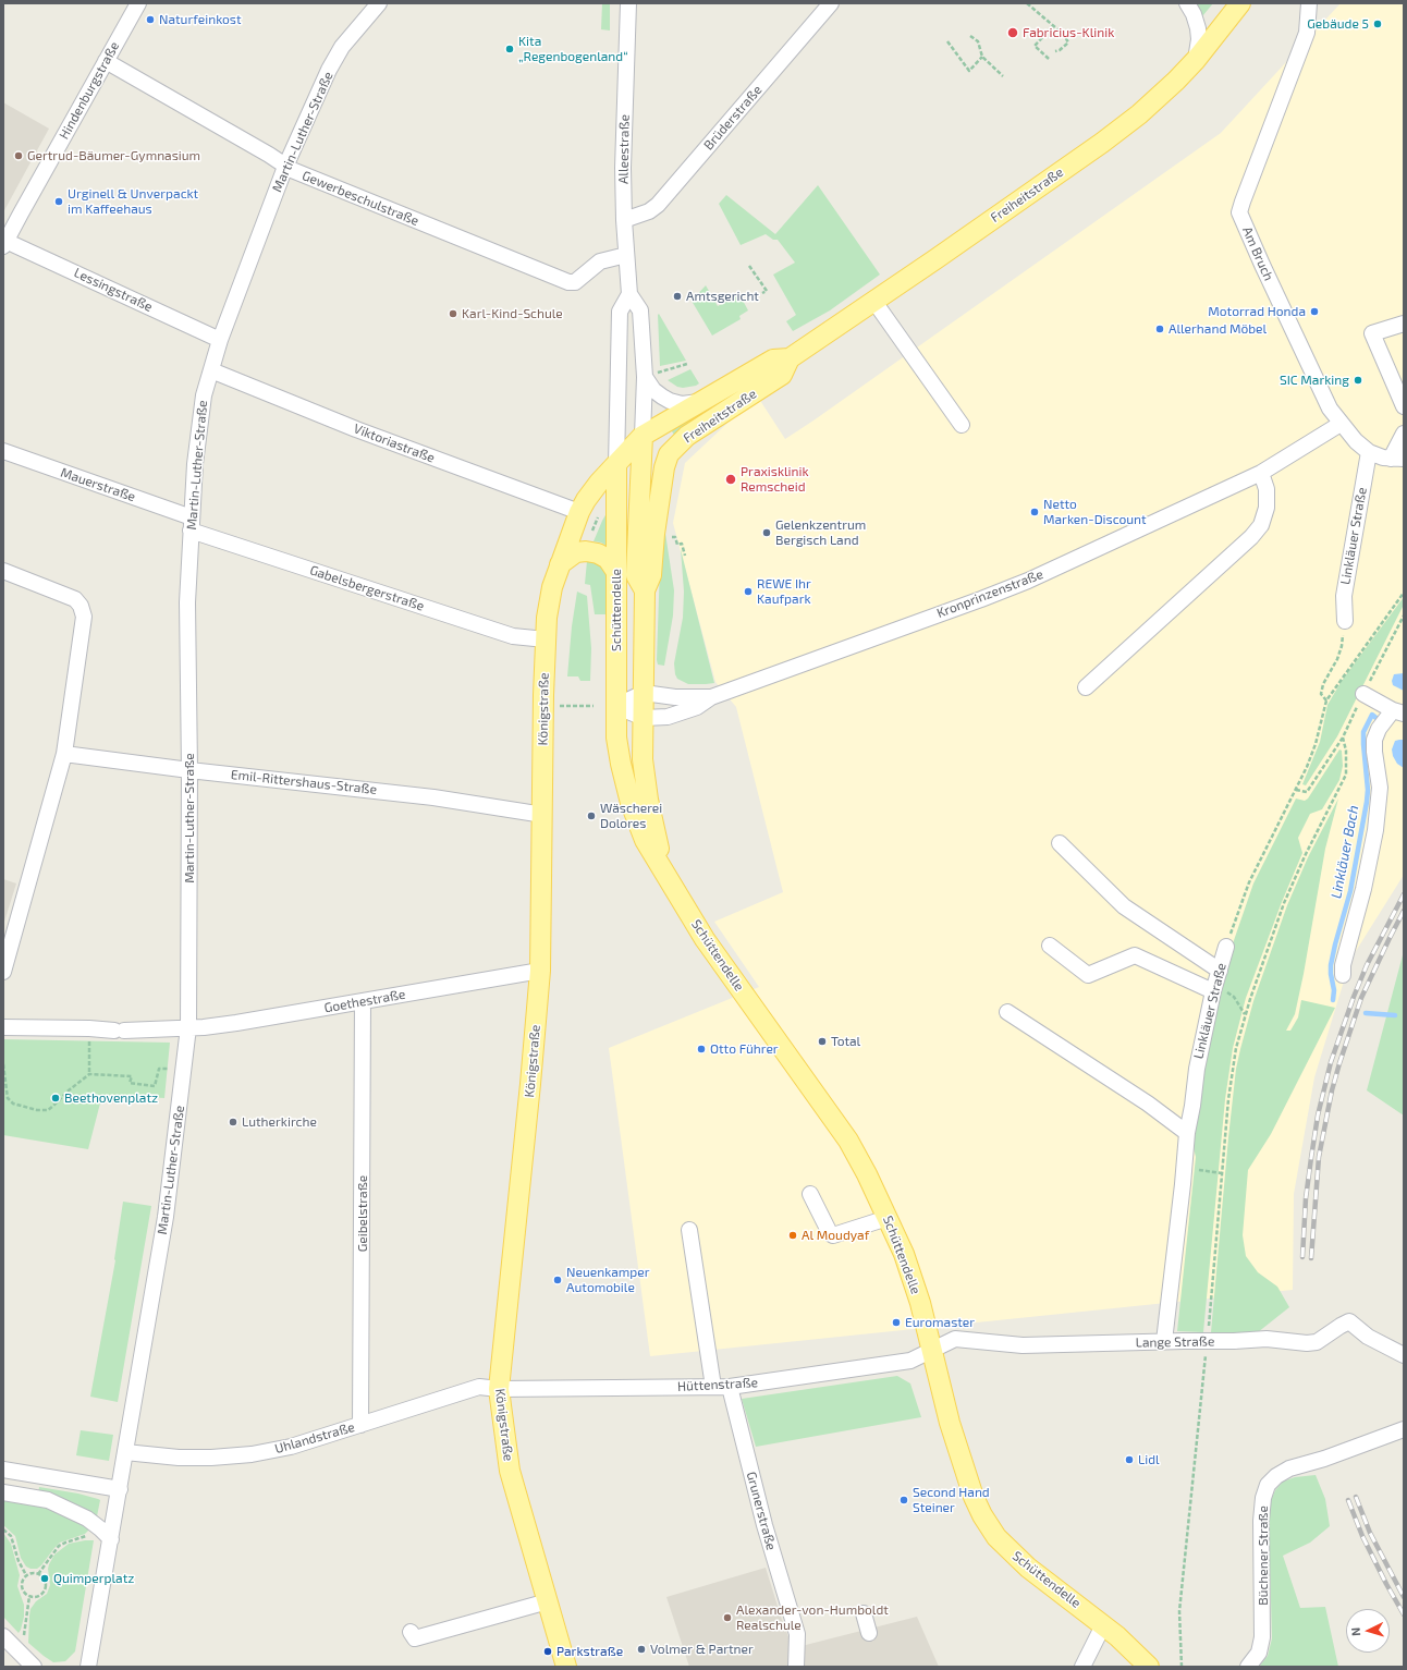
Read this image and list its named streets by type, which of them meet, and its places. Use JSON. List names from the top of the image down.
{
  "streets": {
    "main road": ["Freiheitstraße", "Schüttendelle", "Königstraße"],
    "street": [
      "Hindenburgstraße",
      "Brüderstraße",
      "Martin-Luther-Straße",
      "Alleestraße",
      "Gewerbeschulstraße",
      "Am Bruch",
      "Lessingstraße",
      "Viktoriastraße",
      "Mauerstraße",
      "Linkläuer Straße",
      "Gabelsbergerstraße",
      "Kronprinzenstraße",
      "Emil-Rittershaus-Straße",
      "Goethestraße",
      "Geibelstraße",
      "Lange Straße",
      "Hüttenstraße",
      "Uhlandstraße",
      "Grunerstraße",
      "Büchener Straße"
    ]
  },
  "crossings": [
    ["Hindenburgstraße", "Gewerbeschulstraße"],
    ["Hindenburgstraße", "Lessingstraße"],
    ["Brüderstraße", "Alleestraße"],
    ["Martin-Luther-Straße", "Gewerbeschulstraße"],
    ["Martin-Luther-Straße", "Lessingstraße"],
    ["Martin-Luther-Straße", "Viktoriastraße"],
    ["Martin-Luther-Straße", "Mauerstraße"],
    ["Martin-Luther-Straße", "Gabelsbergerstraße"],
    ["Martin-Luther-Straße", "Emil-Rittershaus-Straße"],
    ["Martin-Luther-Straße", "Goethestraße"],
    ["Martin-Luther-Straße", "Uhlandstraße"],
    ["Alleestraße", "Freiheitstraße"],
    ["Alleestraße", "Gewerbeschulstraße"],
    ["Alleestraße", "Schüttendelle"],
    ["Freiheitstraße", "Schüttendelle"],
    ["Freiheitstraße", "Königstraße"],
    ["Am Bruch", "Linkläuer Straße"],
    ["Am Bruch", "Kronprinzenstraße"],
    ["Viktoriastraße", "Königstraße"],
    ["Mauerstraße", "Gabelsbergerstraße"],
    ["Linkläuer Straße", "Lange Straße"],
    ["Gabelsbergerstraße", "Königstraße"],
    ["Kronprinzenstraße", "Schüttendelle"],
    ["Schüttendelle", "Königstraße"],
    ["Schüttendelle", "Lange Straße"],
    ["Schüttendelle", "Hüttenstraße"],
    ["Königstraße", "Emil-Rittershaus-Straße"],
    ["Königstraße", "Goethestraße"],
    ["Königstraße", "Hüttenstraße"],
    ["Königstraße", "Uhlandstraße"],
    ["Goethestraße", "Geibelstraße"],
    ["Geibelstraße", "Uhlandstraße"],
    ["Lange Straße", "Hüttenstraße"],
    ["Hüttenstraße", "Uhlandstraße"],
    ["Hüttenstraße", "Grunerstraße"]
  ],
  "water": ["Linkläuer Bach"],
  "places": [
    "Naturfeinkost",
    "Gebäude 5",
    "Fabricius-Klinik",
    "Kita „Regenbogenland“",
    "Gertrud-Bäumer-Gymnasium",
    "Urginell & Unverpackt im Kaffeehaus",
    "Amtsgericht",
    "Motorrad Honda",
    "Karl-Kind-Schule",
    "Allerhand Möbel",
    "SIC Marking",
    "Praxisklinik Remscheid",
    "Netto Marken-Discount",
    "Gelenkzentrum Bergisch Land",
    "REWE Ihr Kaufpark",
    "Wäscherei Dolores",
    "Total",
    "Otto Führer",
    "Beethovenplatz",
    "Lutherkirche",
    "Al Moudyaf",
    "Neuenkamper Automobile",
    "Euromaster",
    "Lidl",
    "Second Hand Steiner",
    "Quimperplatz",
    "Alexander-von-Humboldt Realschule",
    "Volmer & Partner",
    "Parkstraße"
  ],
  "north": "left"
}
